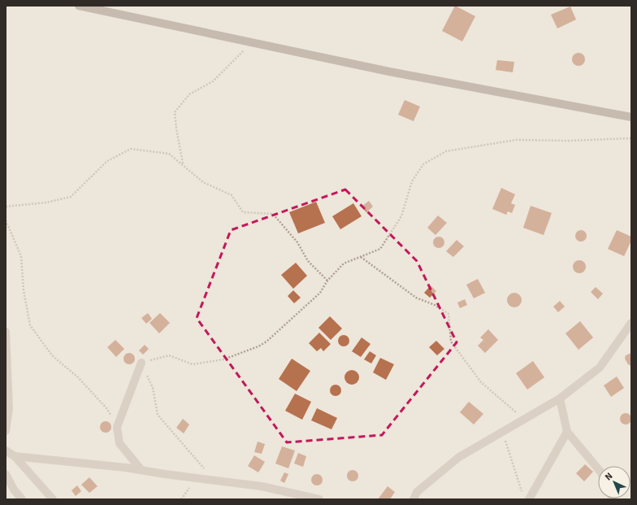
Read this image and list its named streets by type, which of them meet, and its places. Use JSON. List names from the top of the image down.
{
  "north": "top left"
}
